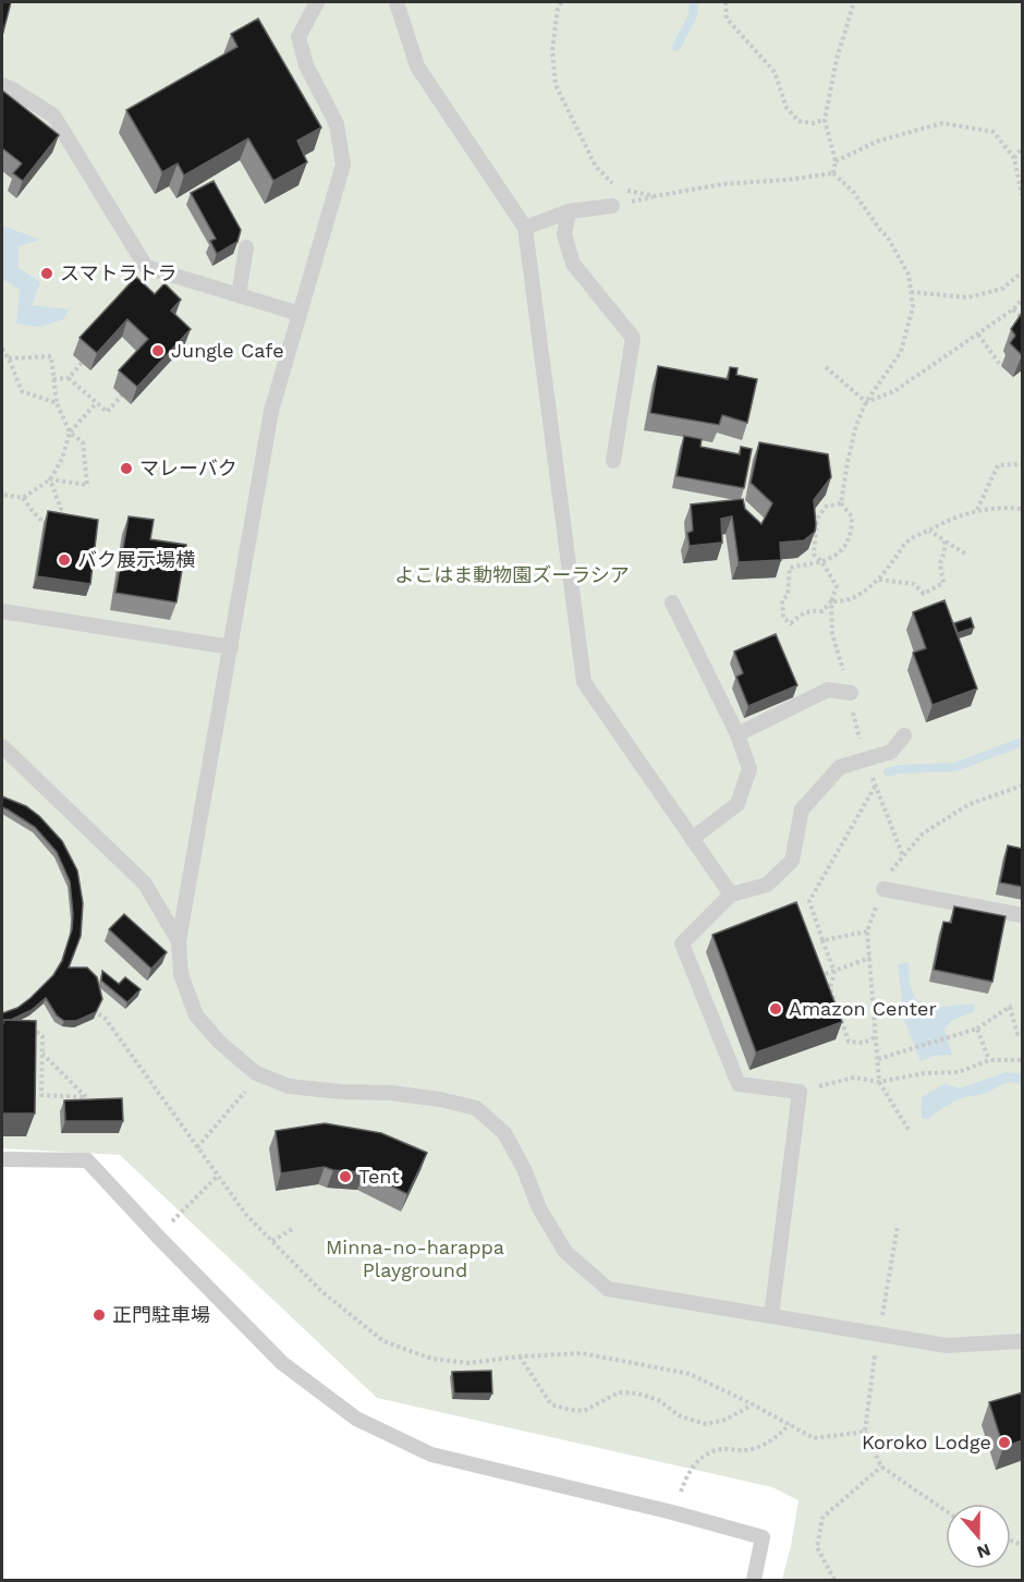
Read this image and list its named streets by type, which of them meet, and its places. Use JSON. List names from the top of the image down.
{
  "parks": ["よこはま動物園ズーラシア", "Minna-no-harappa Playground"],
  "places": [
    "スマトラトラ",
    "Jungle Cafe",
    "マレーバク",
    "バク展示場横",
    "Amazon Center",
    "Tent",
    "正門駐車場",
    "Koroko Lodge"
  ],
  "north": "bottom"
}
